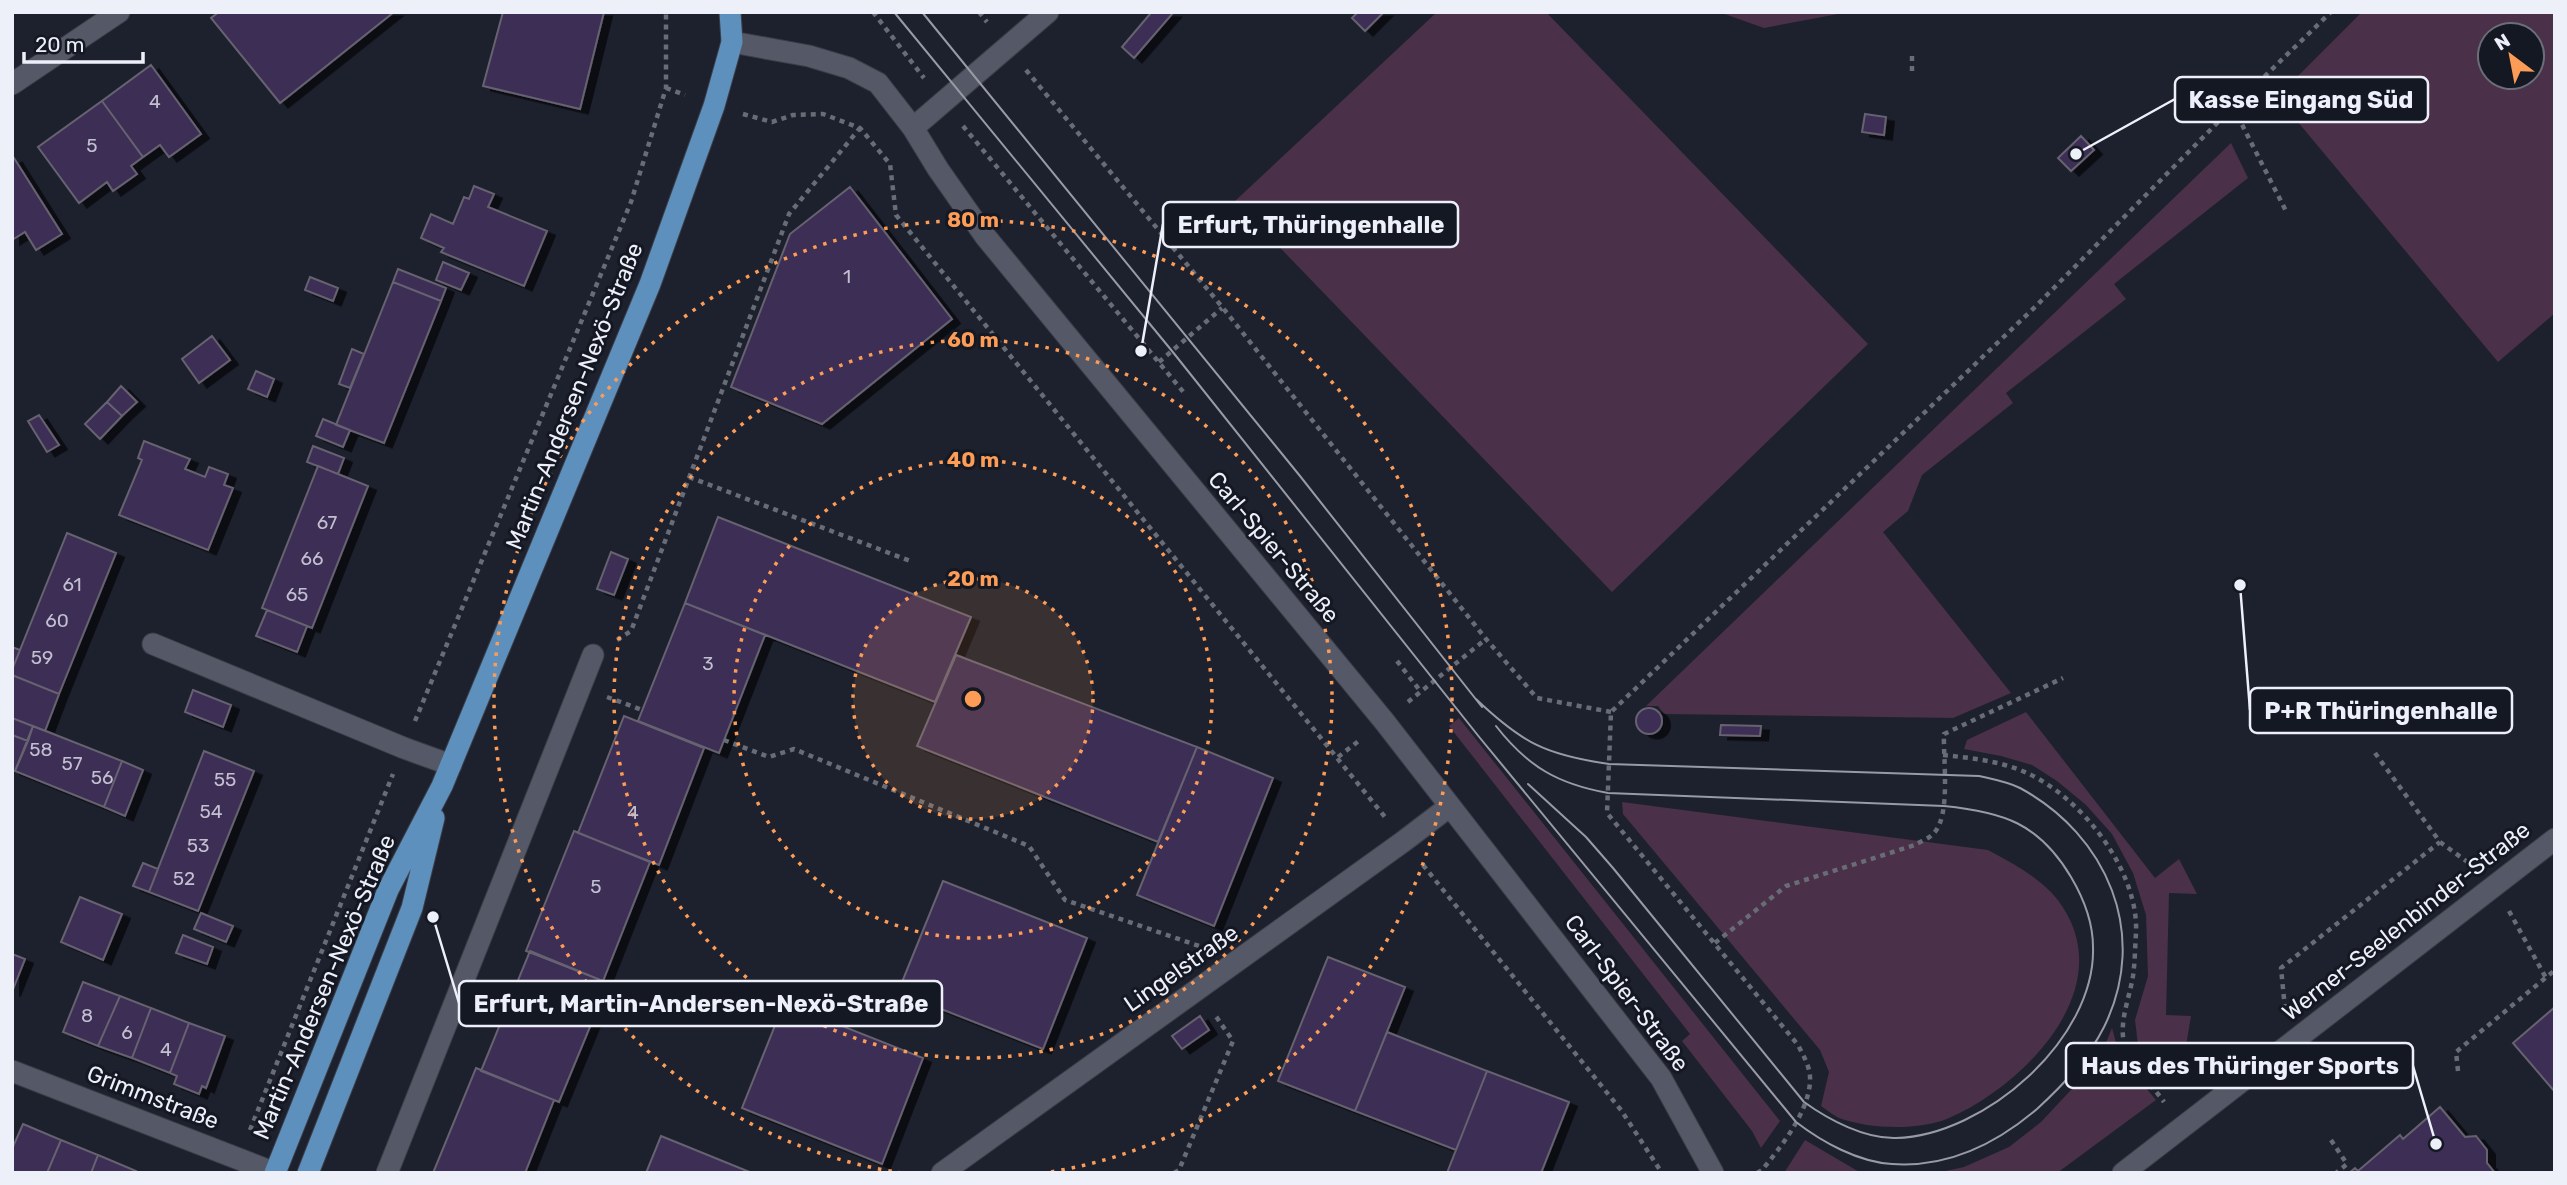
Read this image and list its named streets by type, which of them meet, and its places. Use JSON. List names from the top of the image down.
{
  "streets": {
    "main road": ["Martin-Andersen-Nexö-Straße"],
    "street": [
      "Carl-Spier-Straße",
      "Werner-Seelenbinder-Straße",
      "Lingelstraße",
      "Grimmstraße"
    ]
  },
  "crossings": [
    ["Martin-Andersen-Nexö-Straße", "Carl-Spier-Straße"],
    ["Martin-Andersen-Nexö-Straße", "Grimmstraße"],
    ["Carl-Spier-Straße", "Lingelstraße"]
  ],
  "places": [
    "Kasse Eingang Süd",
    "Erfurt, Thüringenhalle",
    "P+R Thüringenhalle",
    "Erfurt, Martin-Andersen-Nexö-Straße",
    "Haus des Thüringer Sports"
  ],
  "house_numbers": [
    "4",
    "5",
    "1",
    "67",
    "66",
    "61",
    "65",
    "60",
    "59",
    "3",
    "58",
    "57",
    "56",
    "55",
    "54",
    "4",
    "53",
    "52",
    "5",
    "8",
    "6",
    "4"
  ],
  "scale_bar": "20 m",
  "north": "top left",
  "rings": [
    "80 m",
    "60 m",
    "40 m",
    "20 m"
  ]
}
